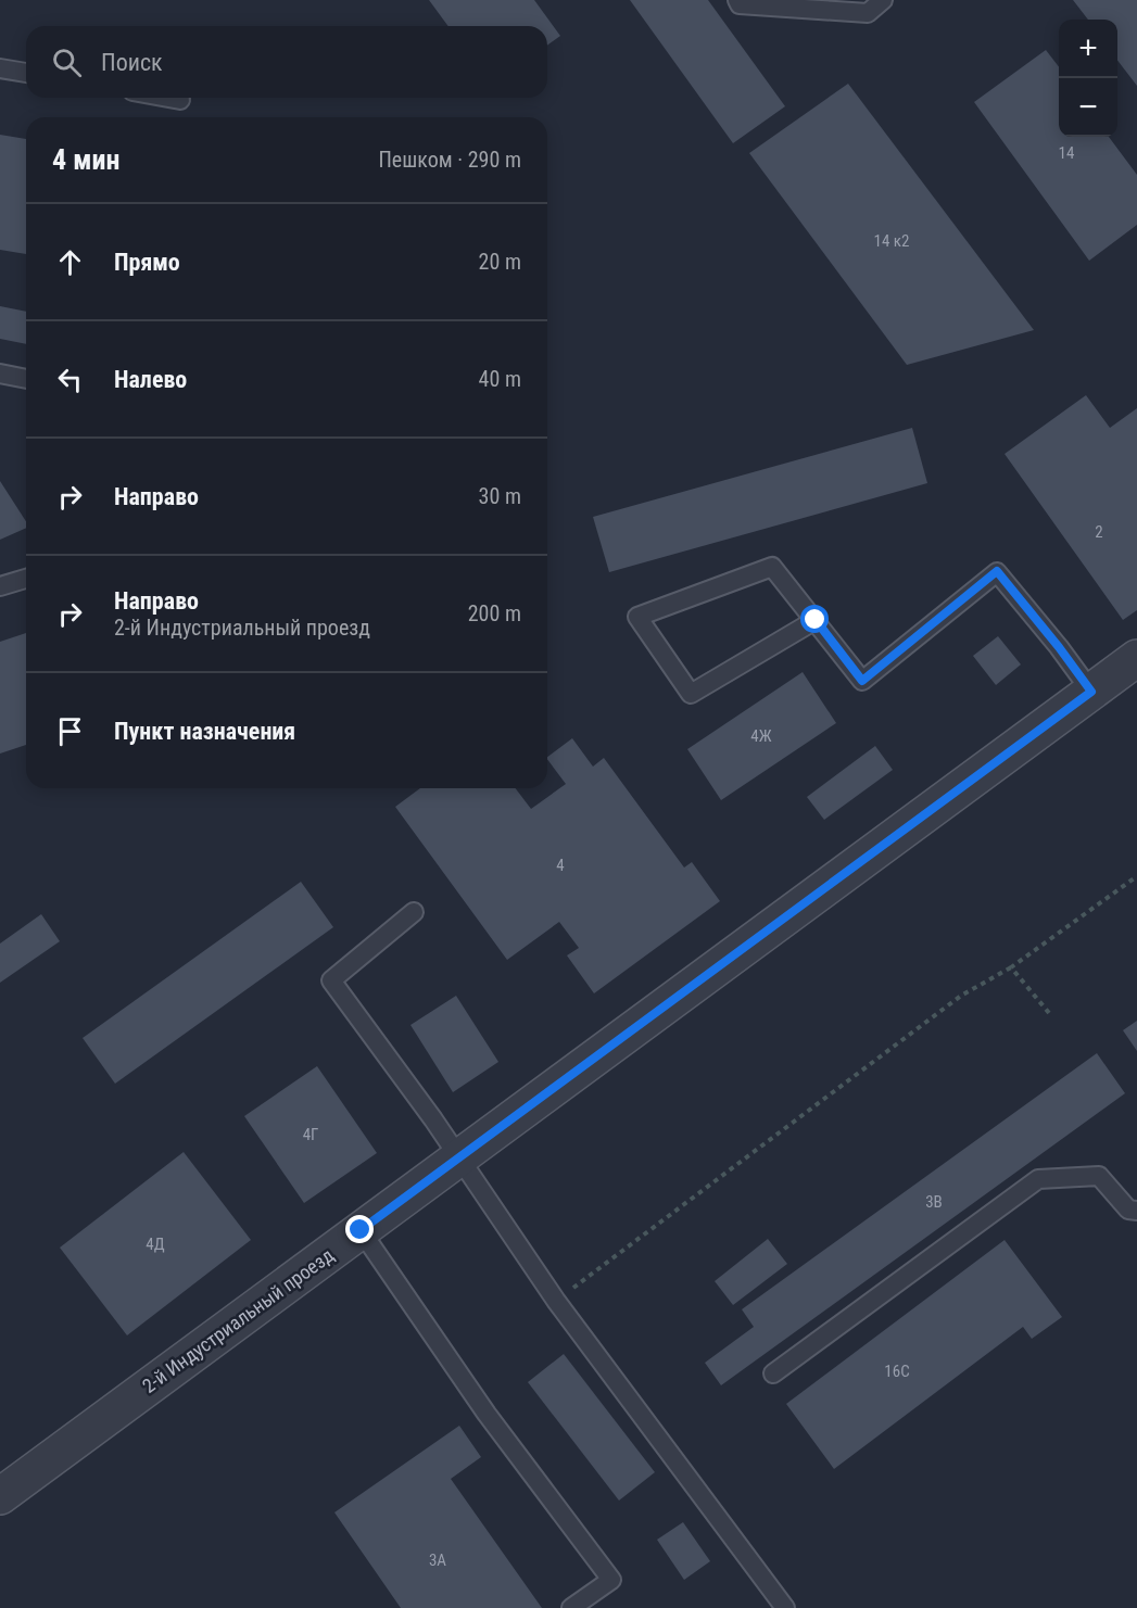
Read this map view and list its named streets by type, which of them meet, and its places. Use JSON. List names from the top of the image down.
{
  "streets": {
    "street": ["2-й Индустриальный проезд"]
  },
  "house_numbers": [
    "14",
    "14 к2",
    "2",
    "4Ж",
    "4",
    "4Г",
    "3В",
    "4Д",
    "16С",
    "3А"
  ],
  "page": {
    "map_buttons": ["+", "−"],
    "search": "Поиск",
    "heading": ["4 мин", "Пешком · 290 m"],
    "list": [
      ["Прямо", "20 m"],
      ["Налево", "40 m"],
      ["Направо", "30 m"],
      ["Направо", "2-й Индустриальный проезд", "200 m"],
      "Пункт назначения"
    ]
  }
}
